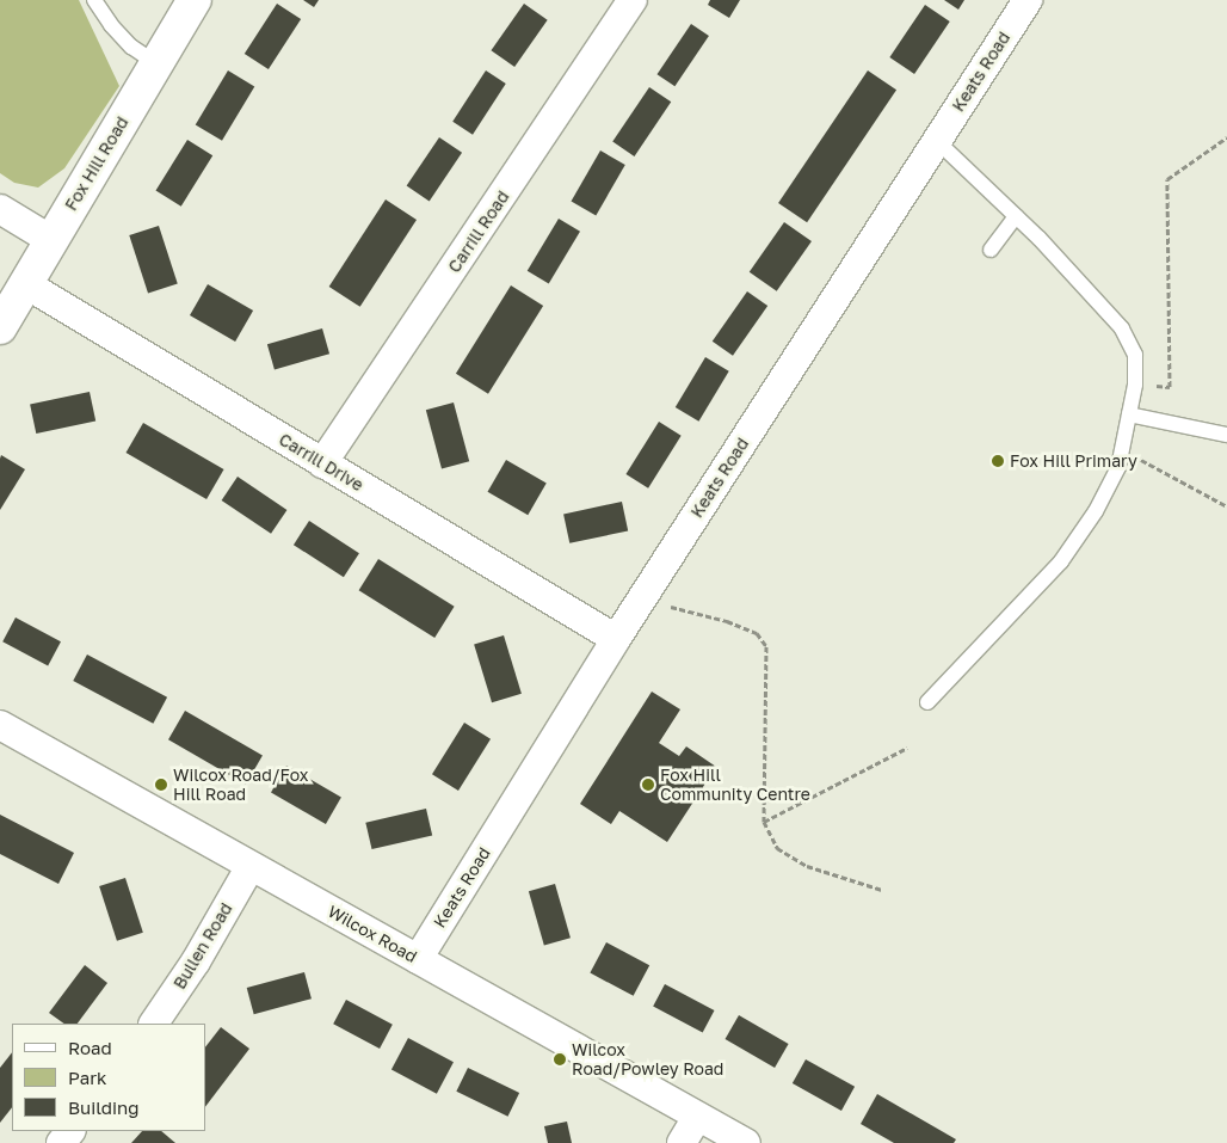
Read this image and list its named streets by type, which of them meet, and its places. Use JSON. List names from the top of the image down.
{
  "streets": {
    "street": [
      "Keats Road",
      "Fox Hill Road",
      "Carrill Road",
      "Carrill Drive",
      "Wilcox Road",
      "Bullen Road"
    ]
  },
  "crossings": [
    ["Keats Road", "Carrill Drive"],
    ["Keats Road", "Wilcox Road"],
    ["Fox Hill Road", "Carrill Drive"],
    ["Carrill Road", "Carrill Drive"],
    ["Wilcox Road", "Bullen Road"]
  ],
  "places": [
    "Fox Hill Primary",
    "Wilcox Road/Fox Hill Road",
    "Fox Hill Community Centre",
    "Wilcox Road/Powley Road"
  ],
  "legend": ["Road", "Park", "Building"]
}
